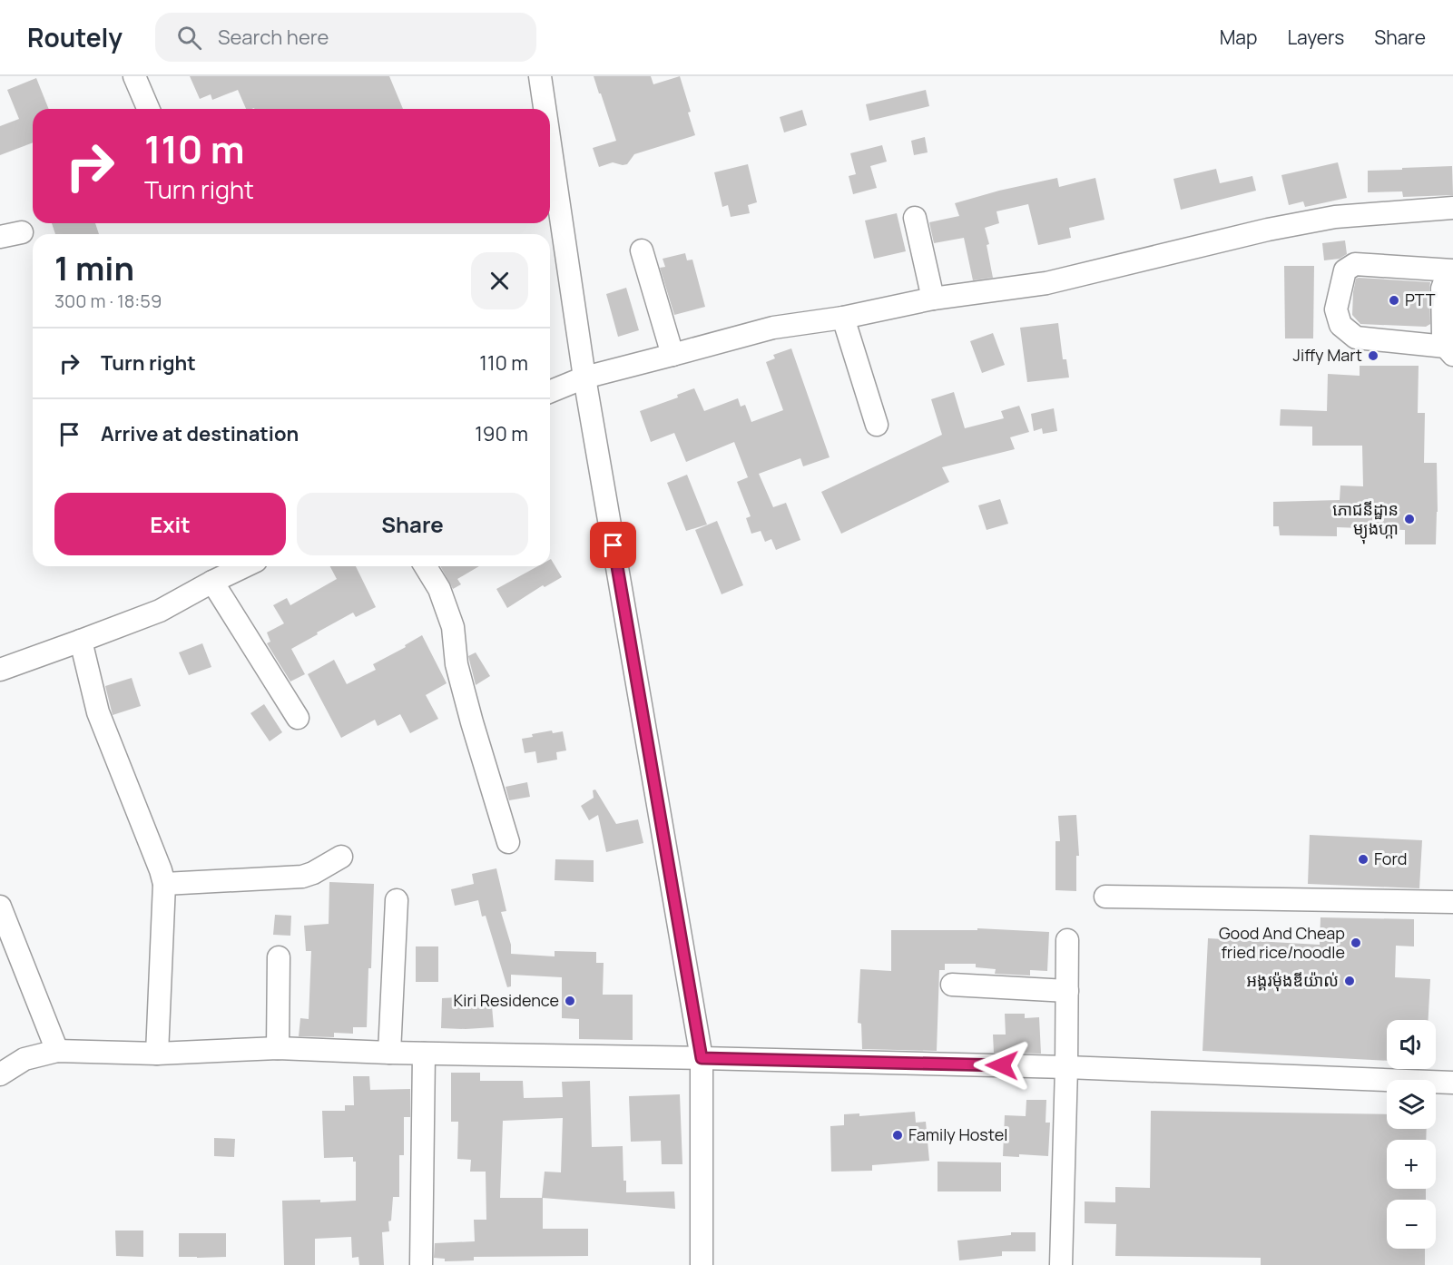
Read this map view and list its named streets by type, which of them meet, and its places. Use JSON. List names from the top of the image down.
{
  "places": [
    "PTT",
    "Jiffy Mart",
    "ភោជនីដ្ឋាន ម្យុងហ្កា",
    "Ford",
    "Good And Cheap fried rice/noodle",
    "អង្គរម៉ុងឌីយ៉ាល់",
    "Kiri Residence",
    "Family Hostel"
  ],
  "page": {
    "header": "Routely",
    "search": "Search here",
    "nav": ["Map", "Layers", "Share"],
    "turn": ["110 m", "Turn right"],
    "heading": ["1 min", "300 m · 18:59"],
    "list": [
      {
        "name": "Turn right",
        "value": "110 m"
      },
      {
        "name": "Arrive at destination",
        "value": "190 m"
      }
    ],
    "buttons": ["Exit", "Share"],
    "map_buttons": ["+", "−"]
  }
}
